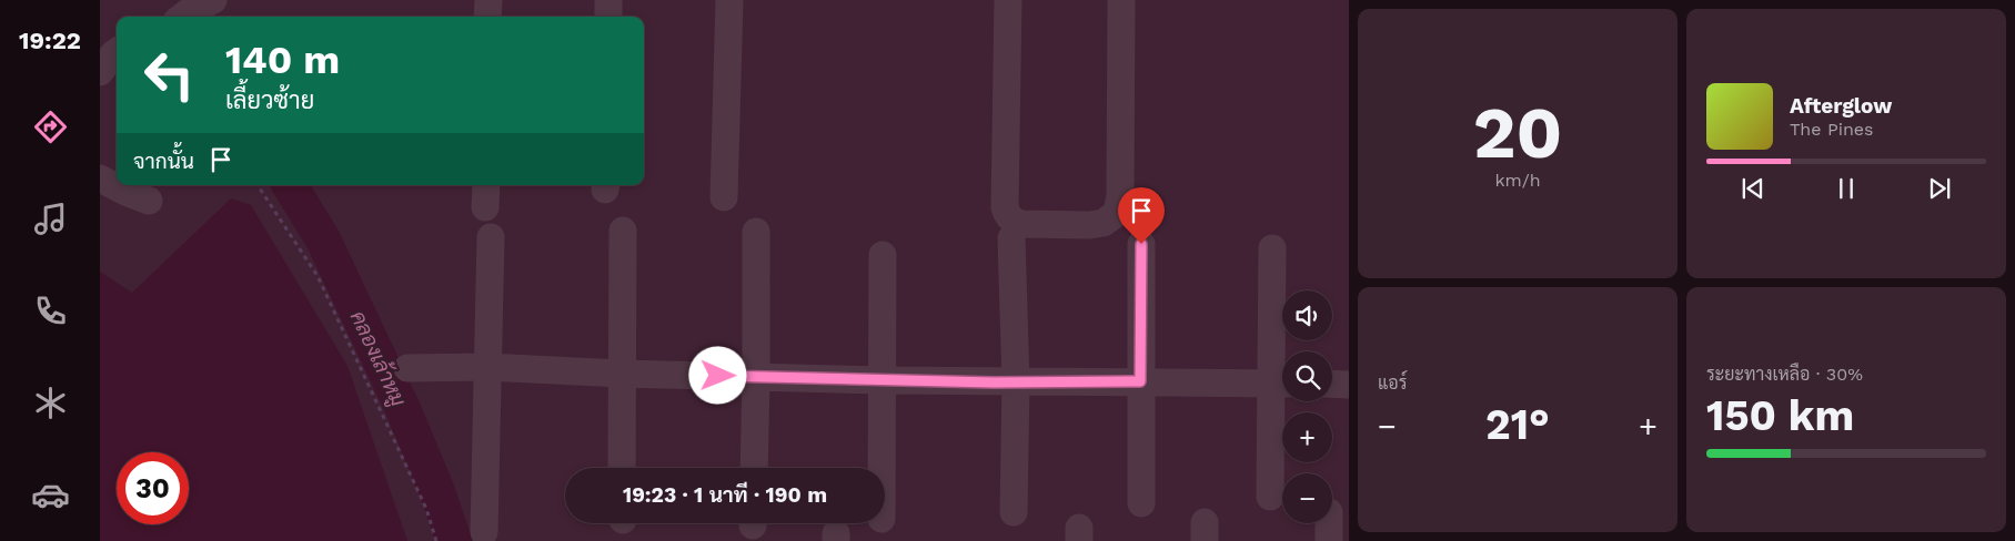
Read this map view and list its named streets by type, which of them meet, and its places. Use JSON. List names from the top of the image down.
{
  "water": ["คลองเล้าหมู"],
  "page": {
    "tabs": "19:22",
    "tile": [
      ["20", "km/h"],
      "แอร์",
      ["ระยะทางเหลือ · 30%", "150 km"]
    ],
    "turn": ["140 m", "เลี้ยวซ้าย"],
    "song": ["Afterglow", "The Pines"],
    "then": "จากนั้น",
    "map_buttons": ["+", "−"],
    "heat": ["−", "21°", "+"],
    "limit": "30",
    "trip": "19:23 · 1 นาที · 190 m"
  }
}
